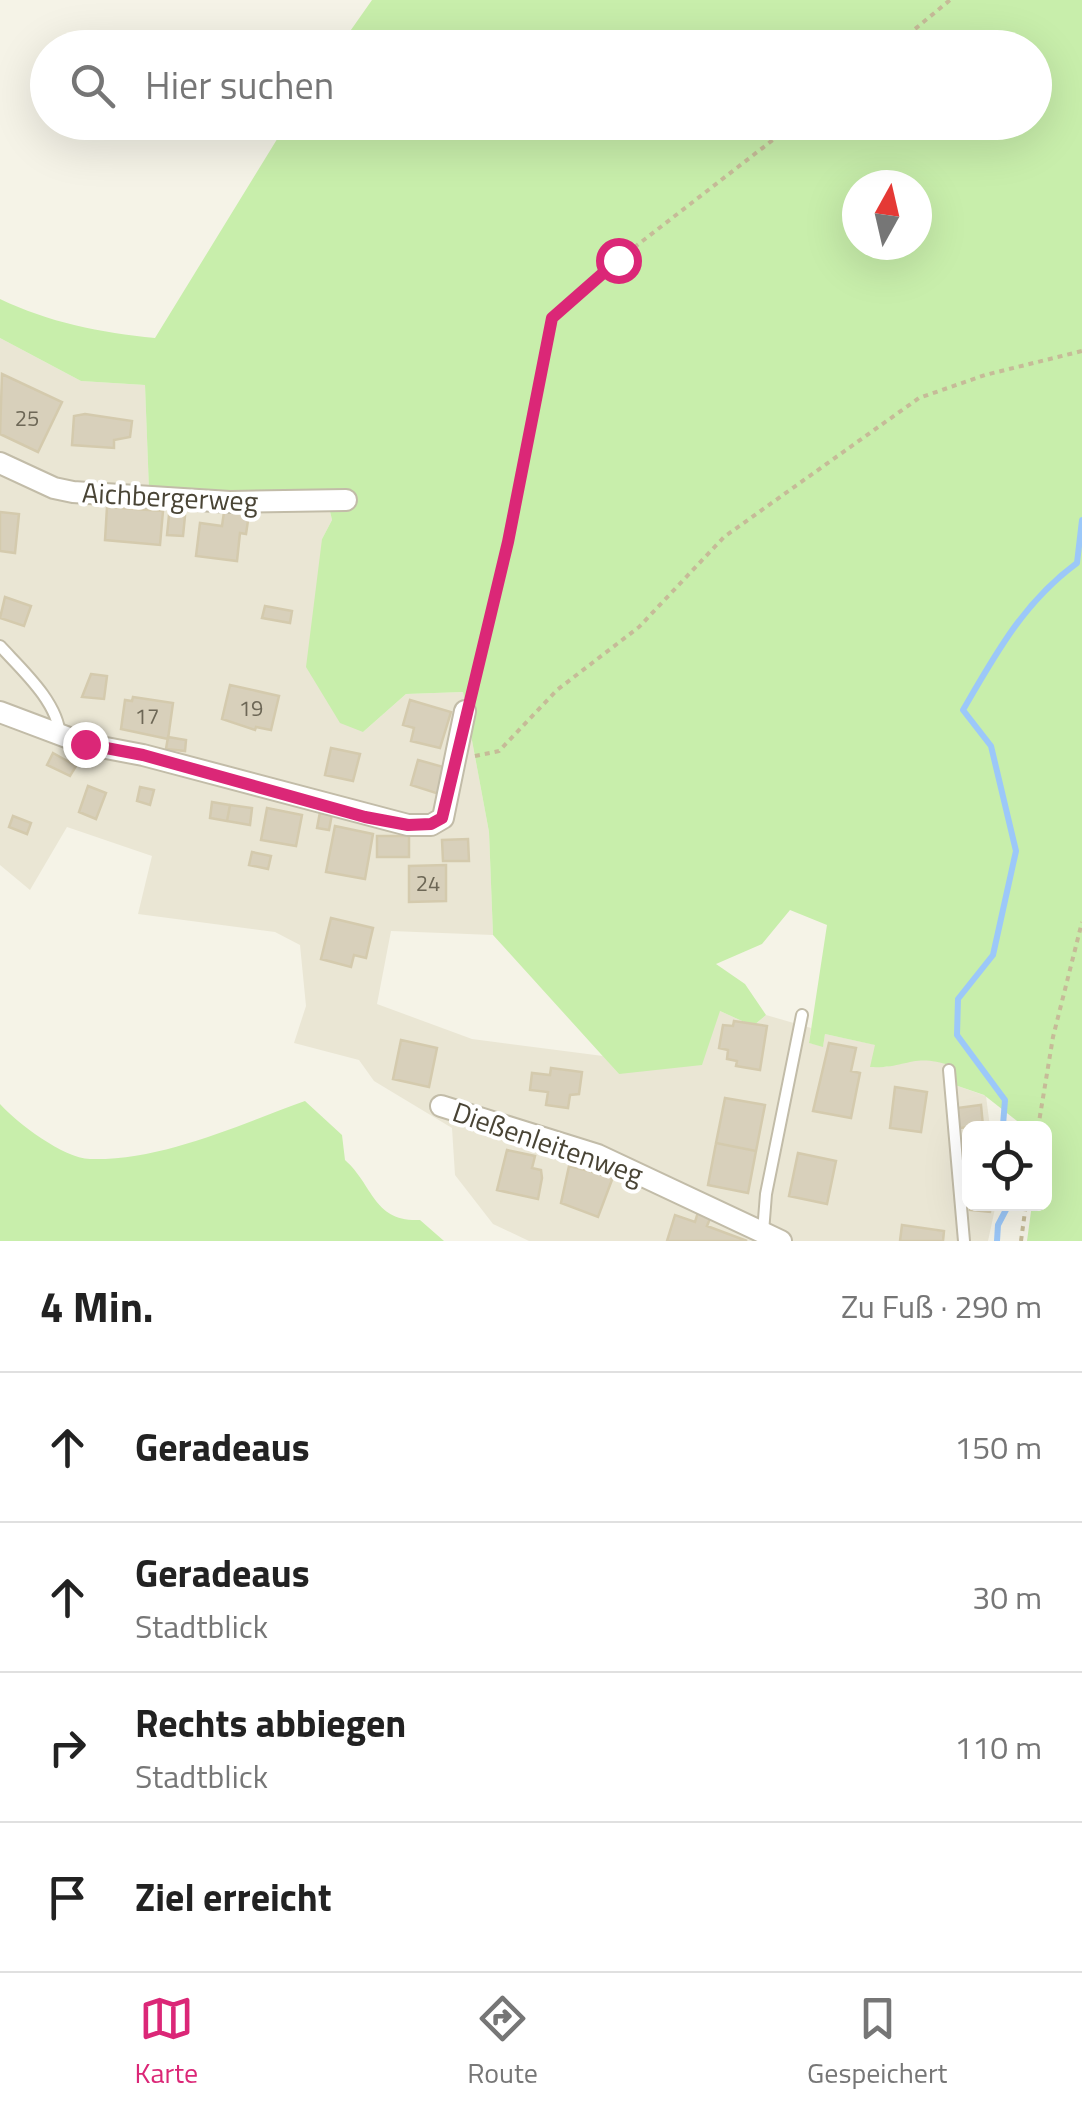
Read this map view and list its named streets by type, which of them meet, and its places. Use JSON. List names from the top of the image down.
{
  "streets": {
    "street": ["Aichbergerweg", "Dießenleitenweg"]
  },
  "house_numbers": [
    "25",
    "19",
    "17",
    "24"
  ],
  "north": "top",
  "page": {
    "search": "Hier suchen",
    "heading": ["4 Min.", "Zu Fuß · 290 m"],
    "list": [
      ["Geradeaus", "150 m"],
      ["Geradeaus", "Stadtblick", "30 m"],
      ["Rechts abbiegen", "Stadtblick", "110 m"],
      "Ziel erreicht"
    ],
    "nav": ["Karte", "Route", "Gespeichert"]
  }
}
